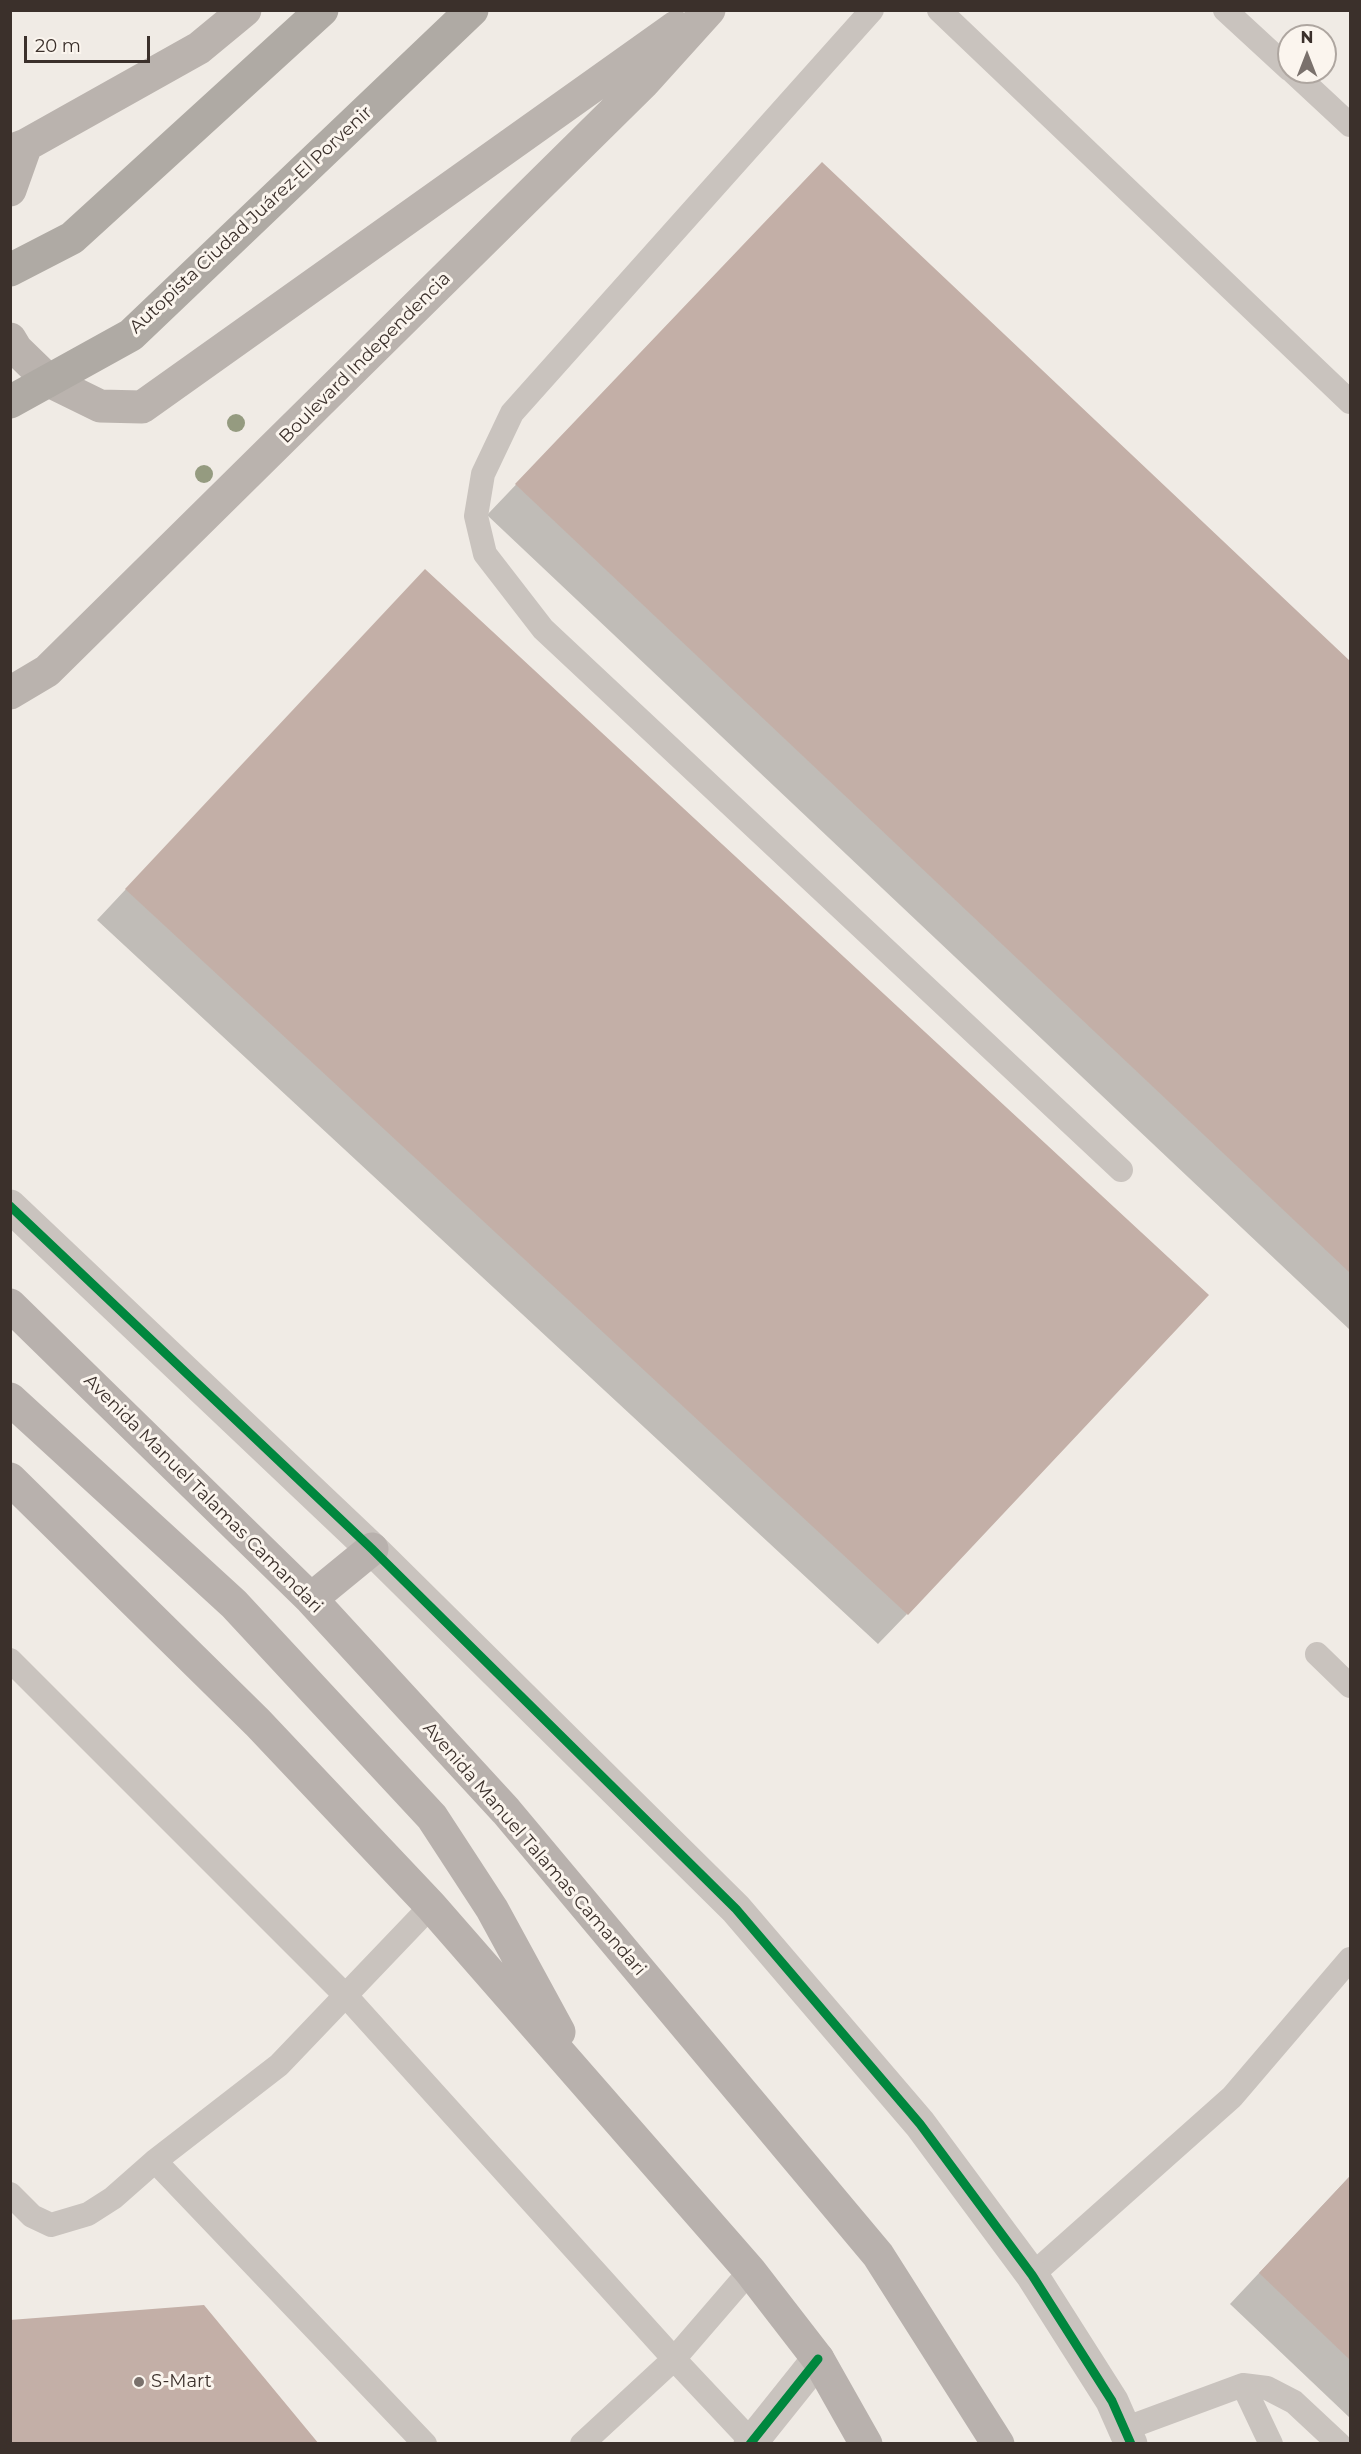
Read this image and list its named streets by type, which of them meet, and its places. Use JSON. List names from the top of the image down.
{
  "streets": {
    "highway": ["Autopista Ciudad Juárez-El Porvenir"],
    "main road": ["Boulevard Independencia", "Avenida Manuel Talamas Camandari"]
  },
  "places": ["S-Mart"],
  "scale_bar": "20 m",
  "north": "top"
}
